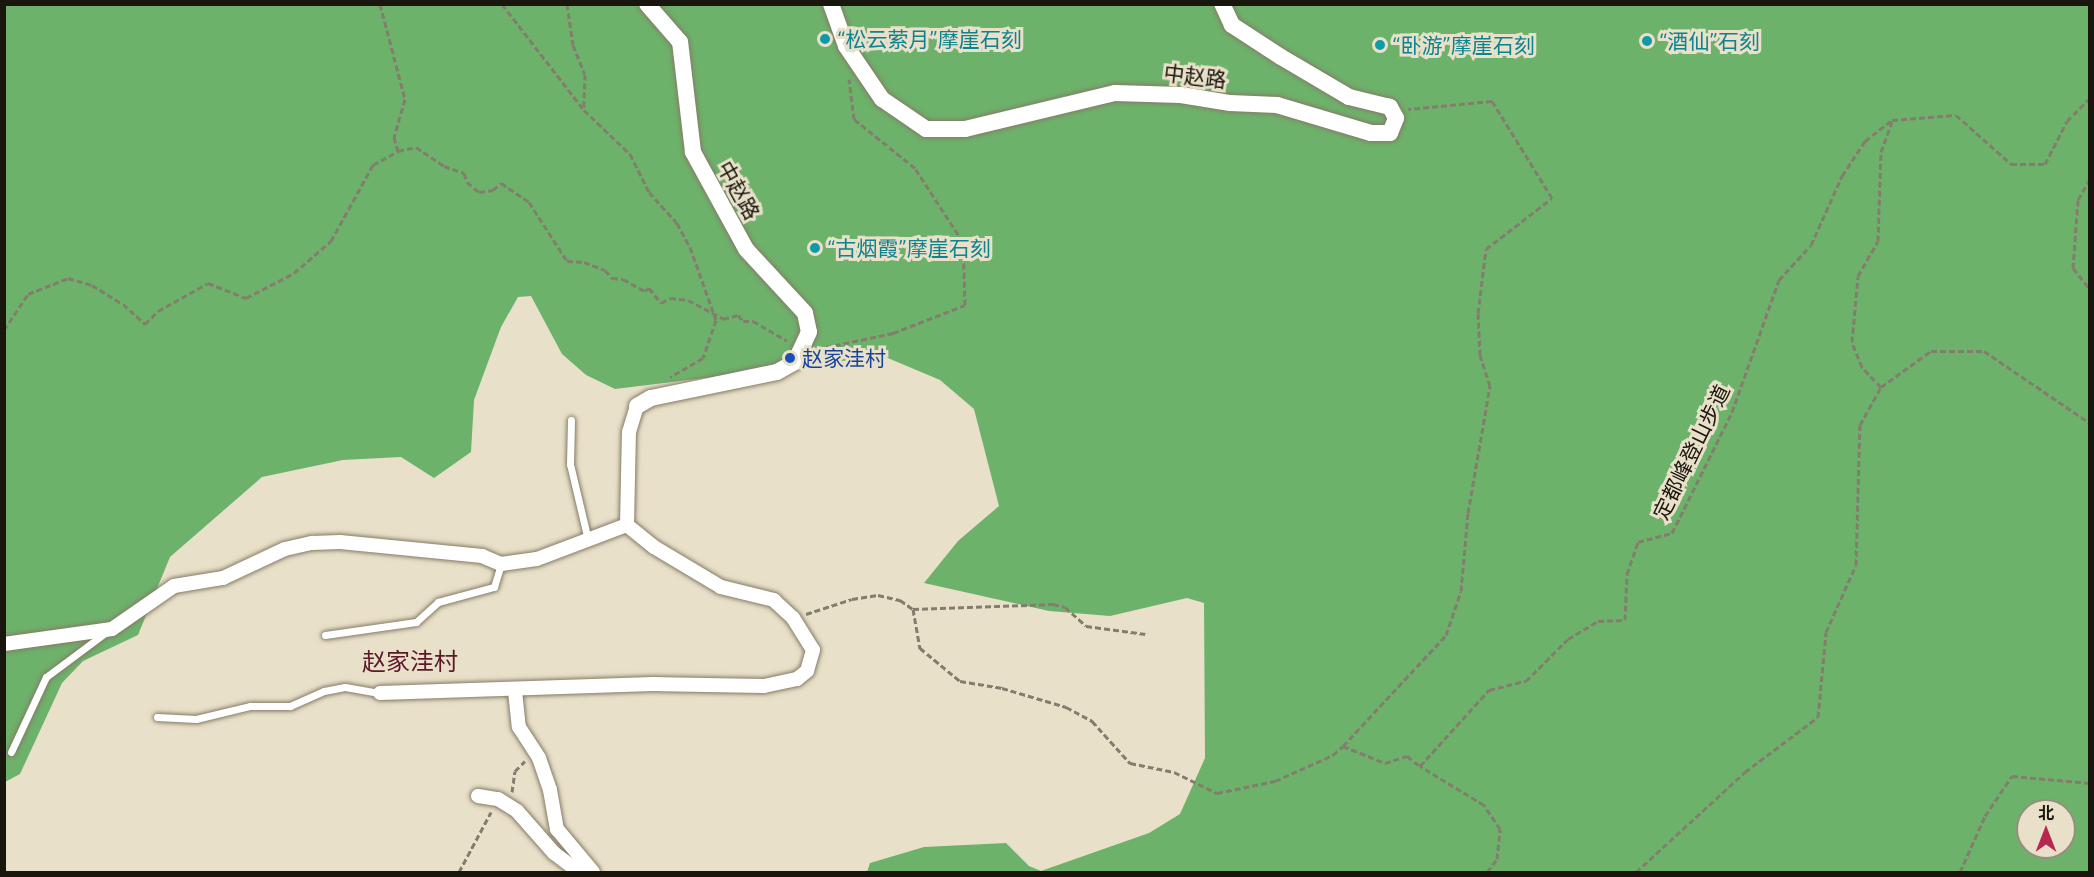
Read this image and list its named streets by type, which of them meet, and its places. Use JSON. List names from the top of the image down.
{
  "streets": {
    "street": ["中赵路"],
    "path": ["定都峰登山步道"]
  },
  "districts": ["赵家洼村"],
  "places": [
    "“松云萦月”摩崖石刻",
    "“酒仙”石刻",
    "“卧游”摩崖石刻",
    "“古烟霞”摩崖石刻",
    "赵家洼村"
  ],
  "north": "top"
}
